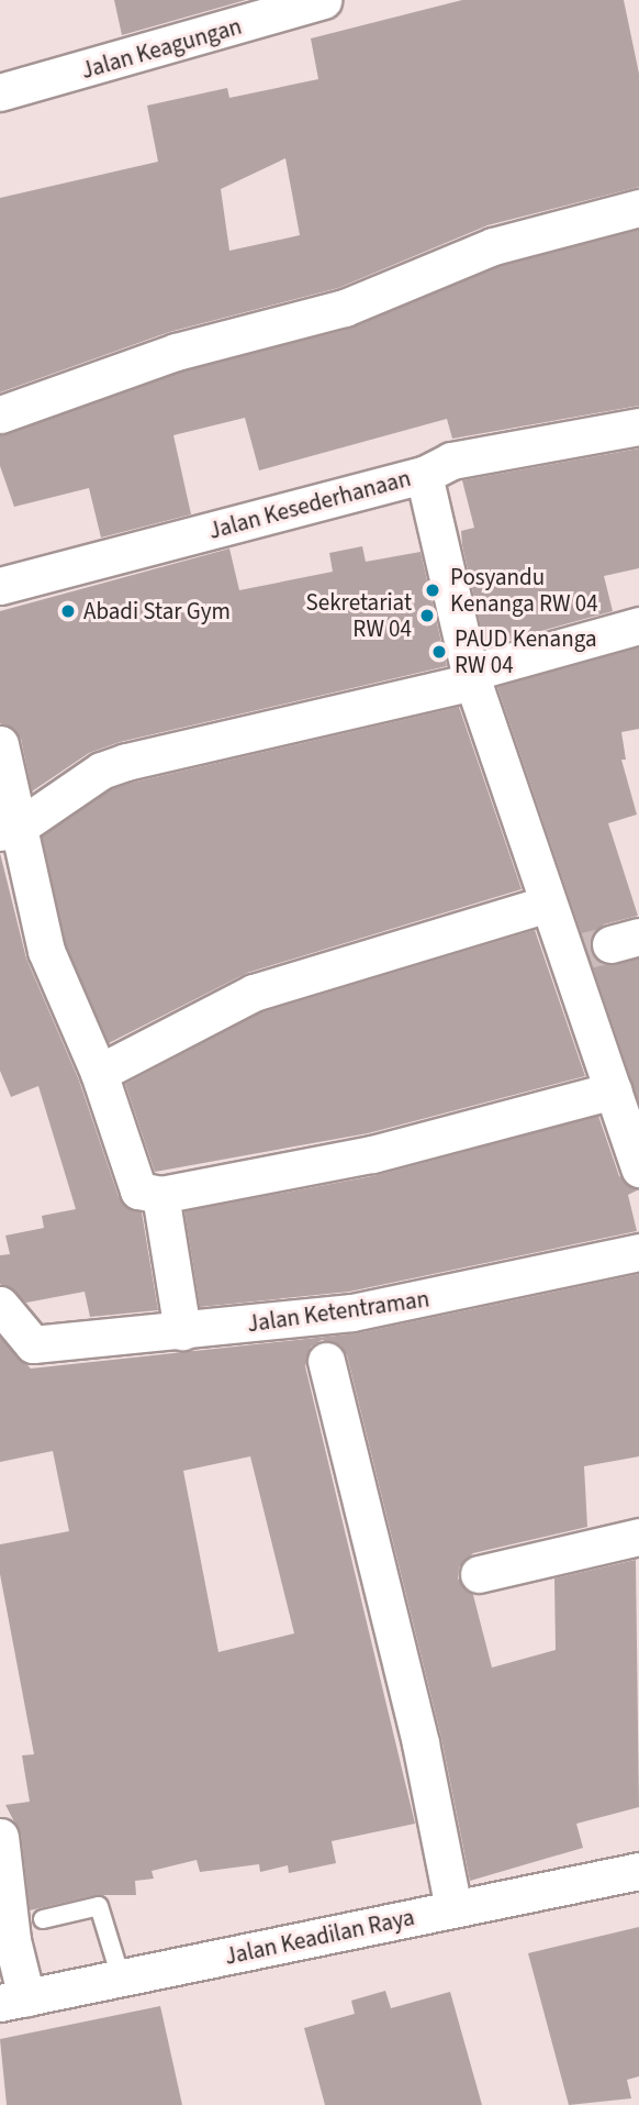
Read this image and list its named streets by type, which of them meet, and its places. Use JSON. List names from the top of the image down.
{
  "streets": {
    "street": [
      "Jalan Keagungan",
      "Jalan Kesederhanaan",
      "Jalan Ketentraman",
      "Jalan Keadilan Raya"
    ]
  },
  "places": [
    "Posyandu Kenanga RW 04",
    "Abadi Star Gym",
    "Sekretariat RW 04",
    "PAUD Kenanga RW 04"
  ]
}
